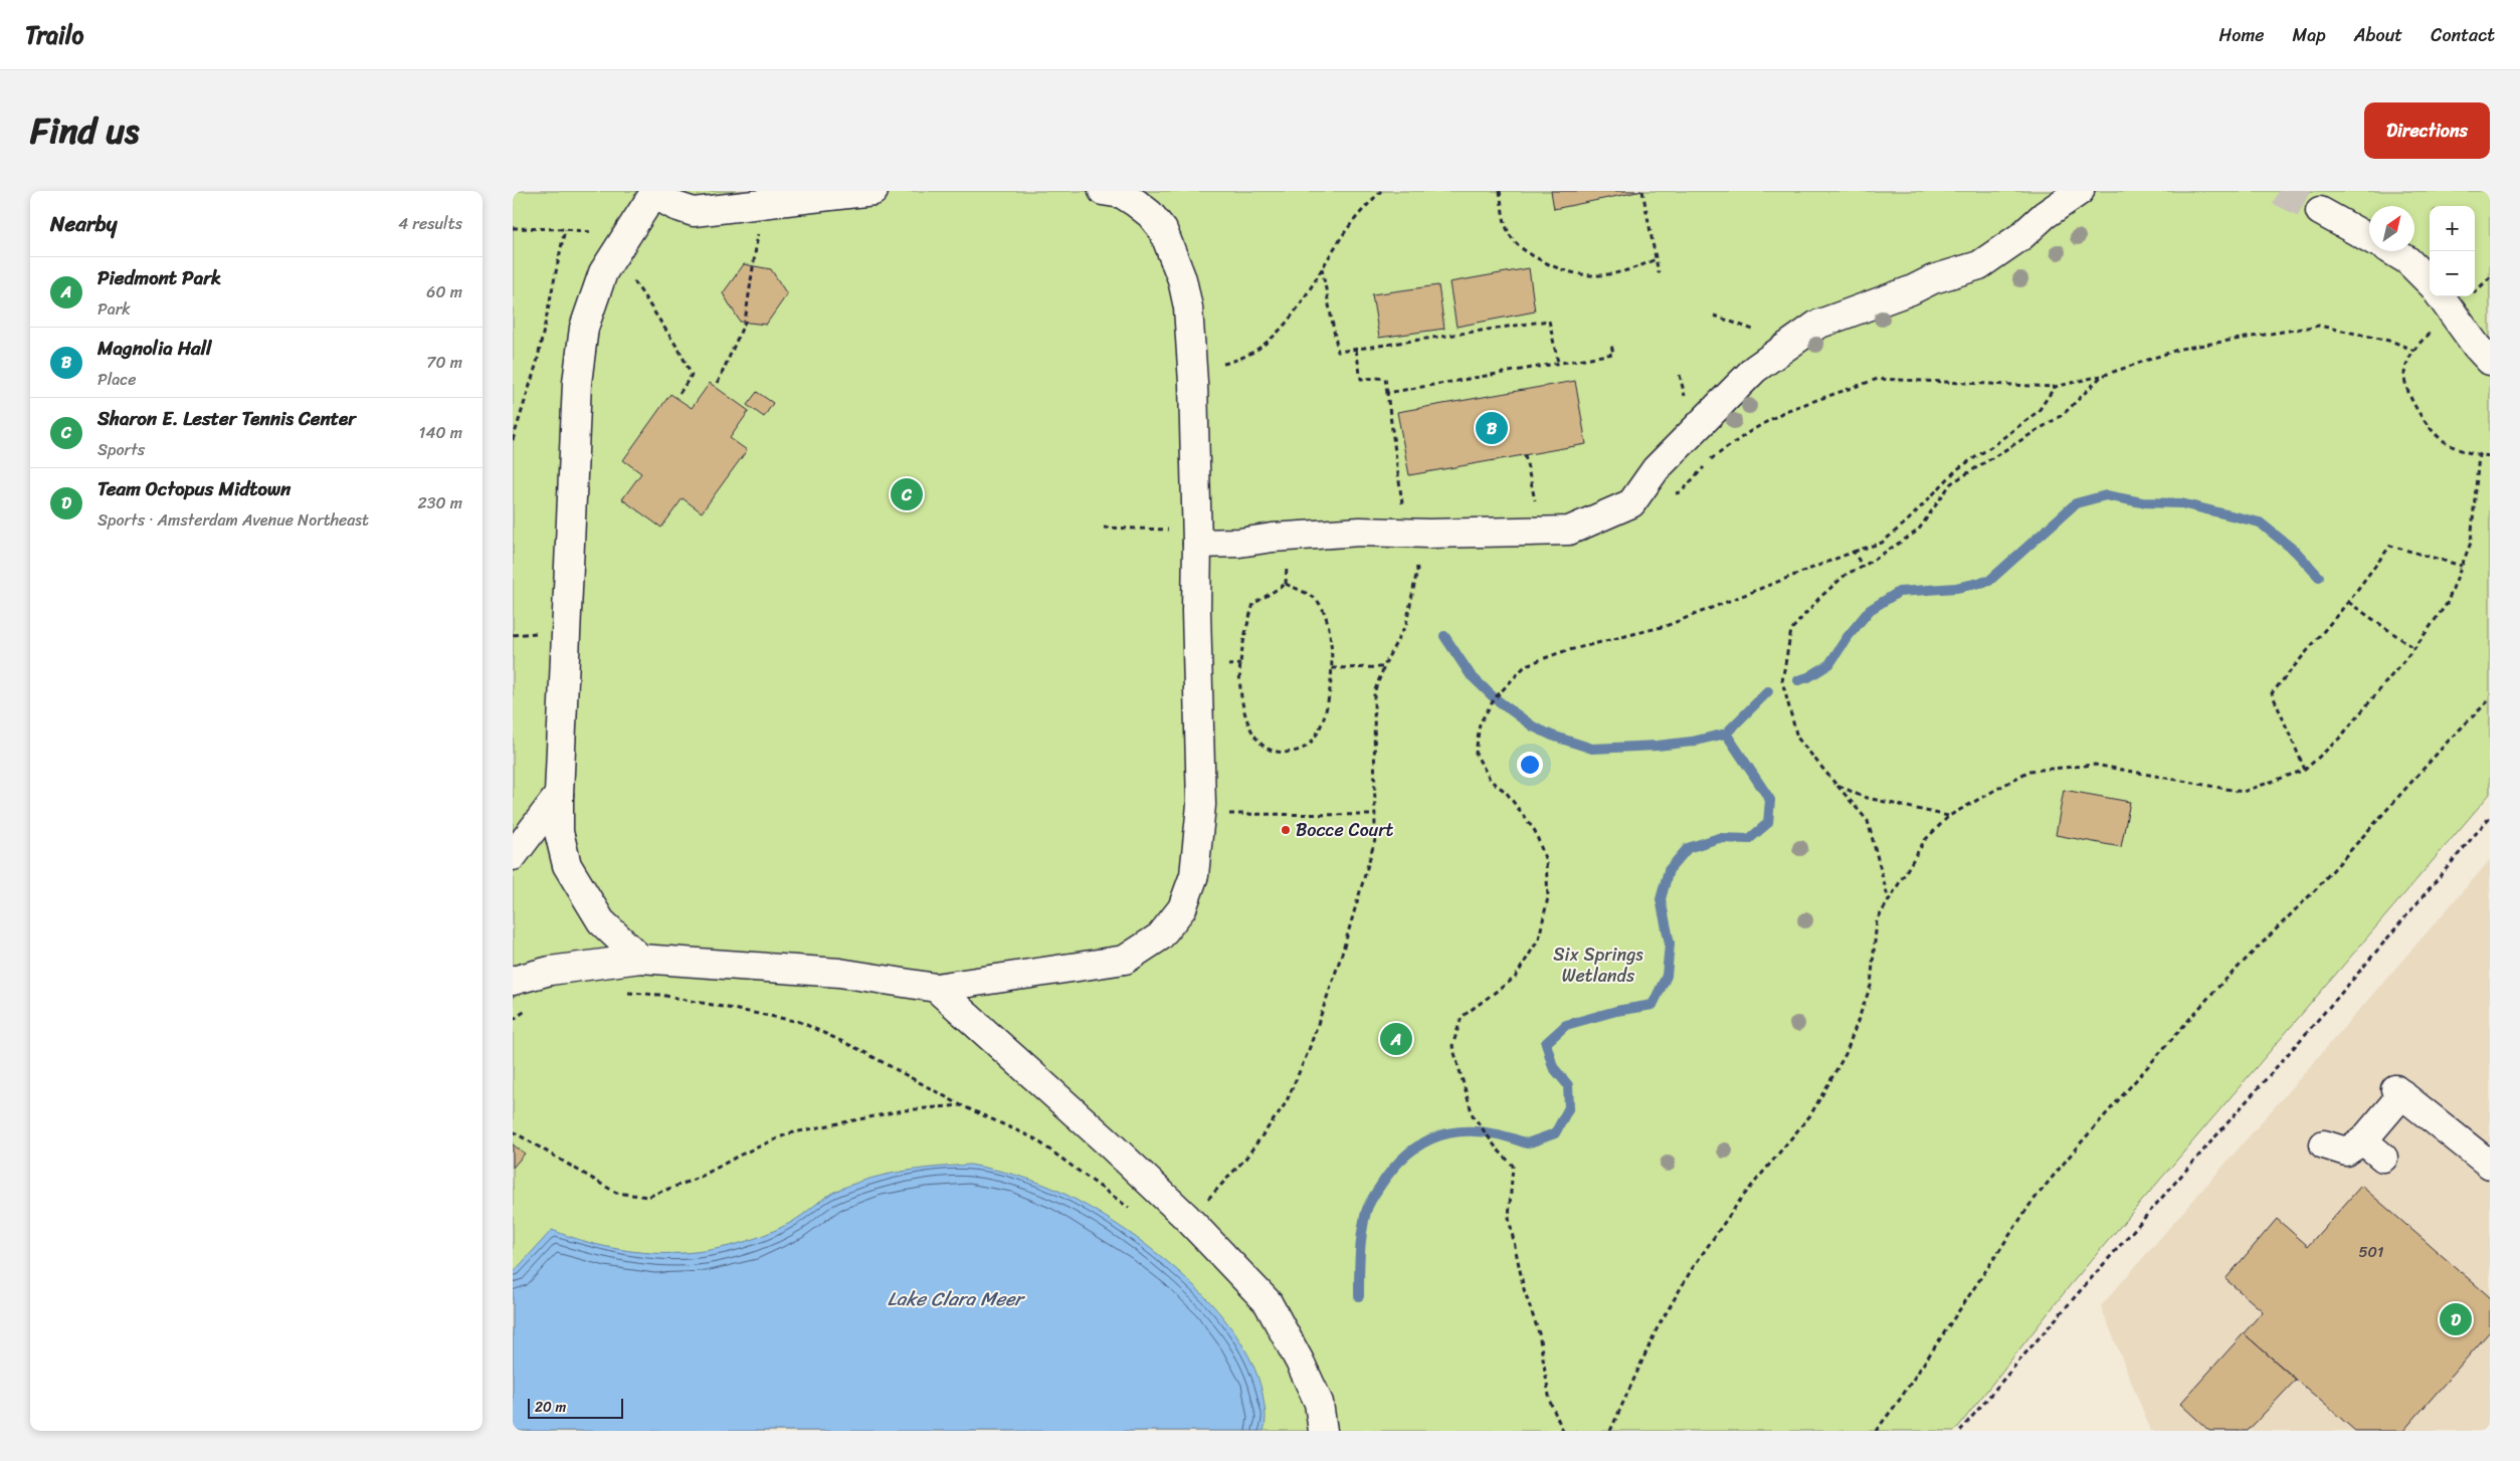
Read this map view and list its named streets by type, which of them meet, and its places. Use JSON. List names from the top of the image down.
{
  "water": ["Lake Clara Meer"],
  "parks": ["Six Springs Wetlands"],
  "places": ["Bocce Court"],
  "house_numbers": ["501"],
  "scale_bar": "20 m",
  "north": "top right",
  "page": {
    "header": "Trailo",
    "nav": [
      "Home",
      "Map",
      "About",
      "Contact"
    ],
    "title": "Find us",
    "buttons": "Directions",
    "heading": ["Nearby", "4 results"],
    "map_buttons": ["+", "−"],
    "list": [
      {
        "mark": "A",
        "name": "Piedmont Park",
        "note": "Park",
        "value": "60 m"
      },
      {
        "mark": "B",
        "name": "Magnolia Hall",
        "note": "Place",
        "value": "70 m"
      },
      {
        "mark": "C",
        "name": "Sharon E. Lester Tennis Center",
        "note": "Sports",
        "value": "140 m"
      },
      {
        "mark": "D",
        "name": "Team Octopus Midtown",
        "note": "Sports · Amsterdam Avenue Northeast",
        "value": "230 m"
      }
    ],
    "pins": [
      "B",
      "C",
      "A",
      "D"
    ],
    "scale": "20 m"
  }
}
